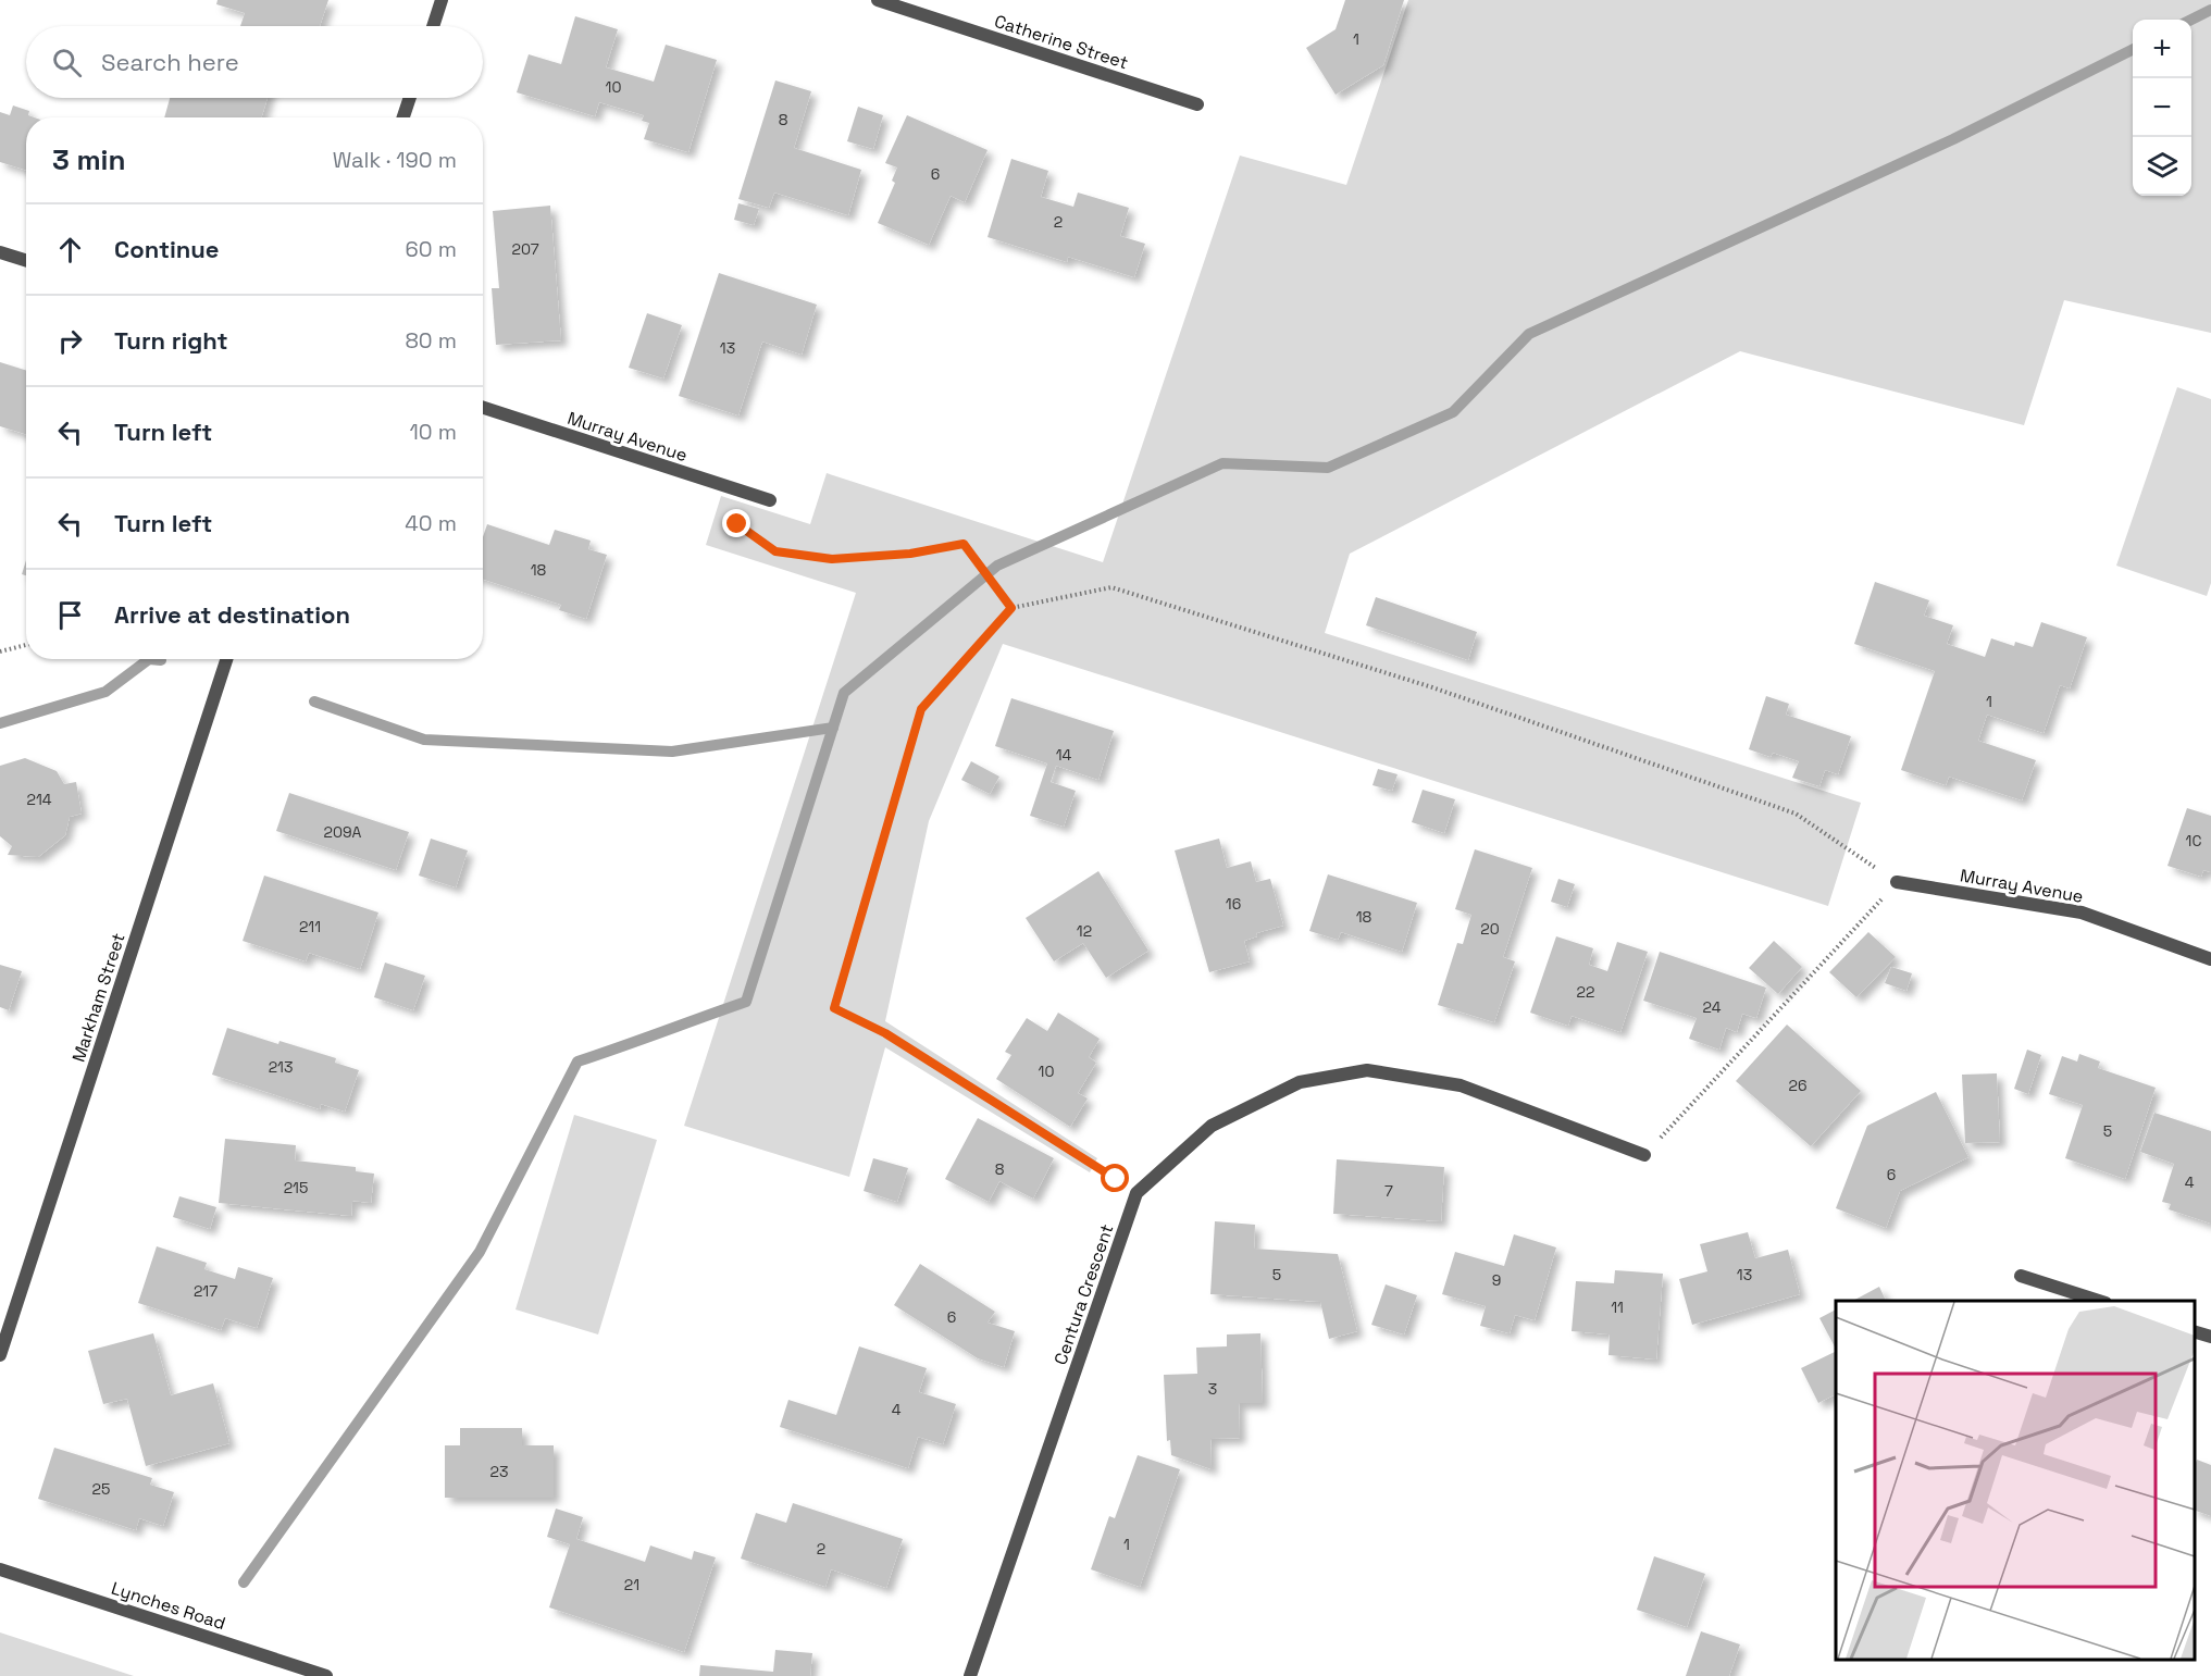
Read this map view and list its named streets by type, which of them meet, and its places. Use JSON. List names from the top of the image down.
{
  "streets": {
    "street": [
      "Catherine Street",
      "Murray Avenue",
      "Markham Street",
      "Centura Crescent",
      "Lynches Road"
    ]
  },
  "house_numbers": [
    "1",
    "10",
    "8",
    "6",
    "2",
    "207",
    "13",
    "18",
    "1",
    "14",
    "214",
    "209A",
    "1C",
    "16",
    "18",
    "211",
    "20",
    "12",
    "22",
    "24",
    "213",
    "10",
    "26",
    "5",
    "8",
    "6",
    "4",
    "215",
    "7",
    "5",
    "13",
    "9",
    "217",
    "11",
    "6",
    "3",
    "4",
    "23",
    "25",
    "1",
    "2",
    "21"
  ],
  "page": {
    "map_buttons": ["+", "−"],
    "search": "Search here",
    "heading": ["3 min", "Walk · 190 m"],
    "list": [
      ["Continue", "60 m"],
      ["Turn right", "80 m"],
      ["Turn left", "10 m"],
      ["Turn left", "40 m"],
      "Arrive at destination"
    ]
  }
}
